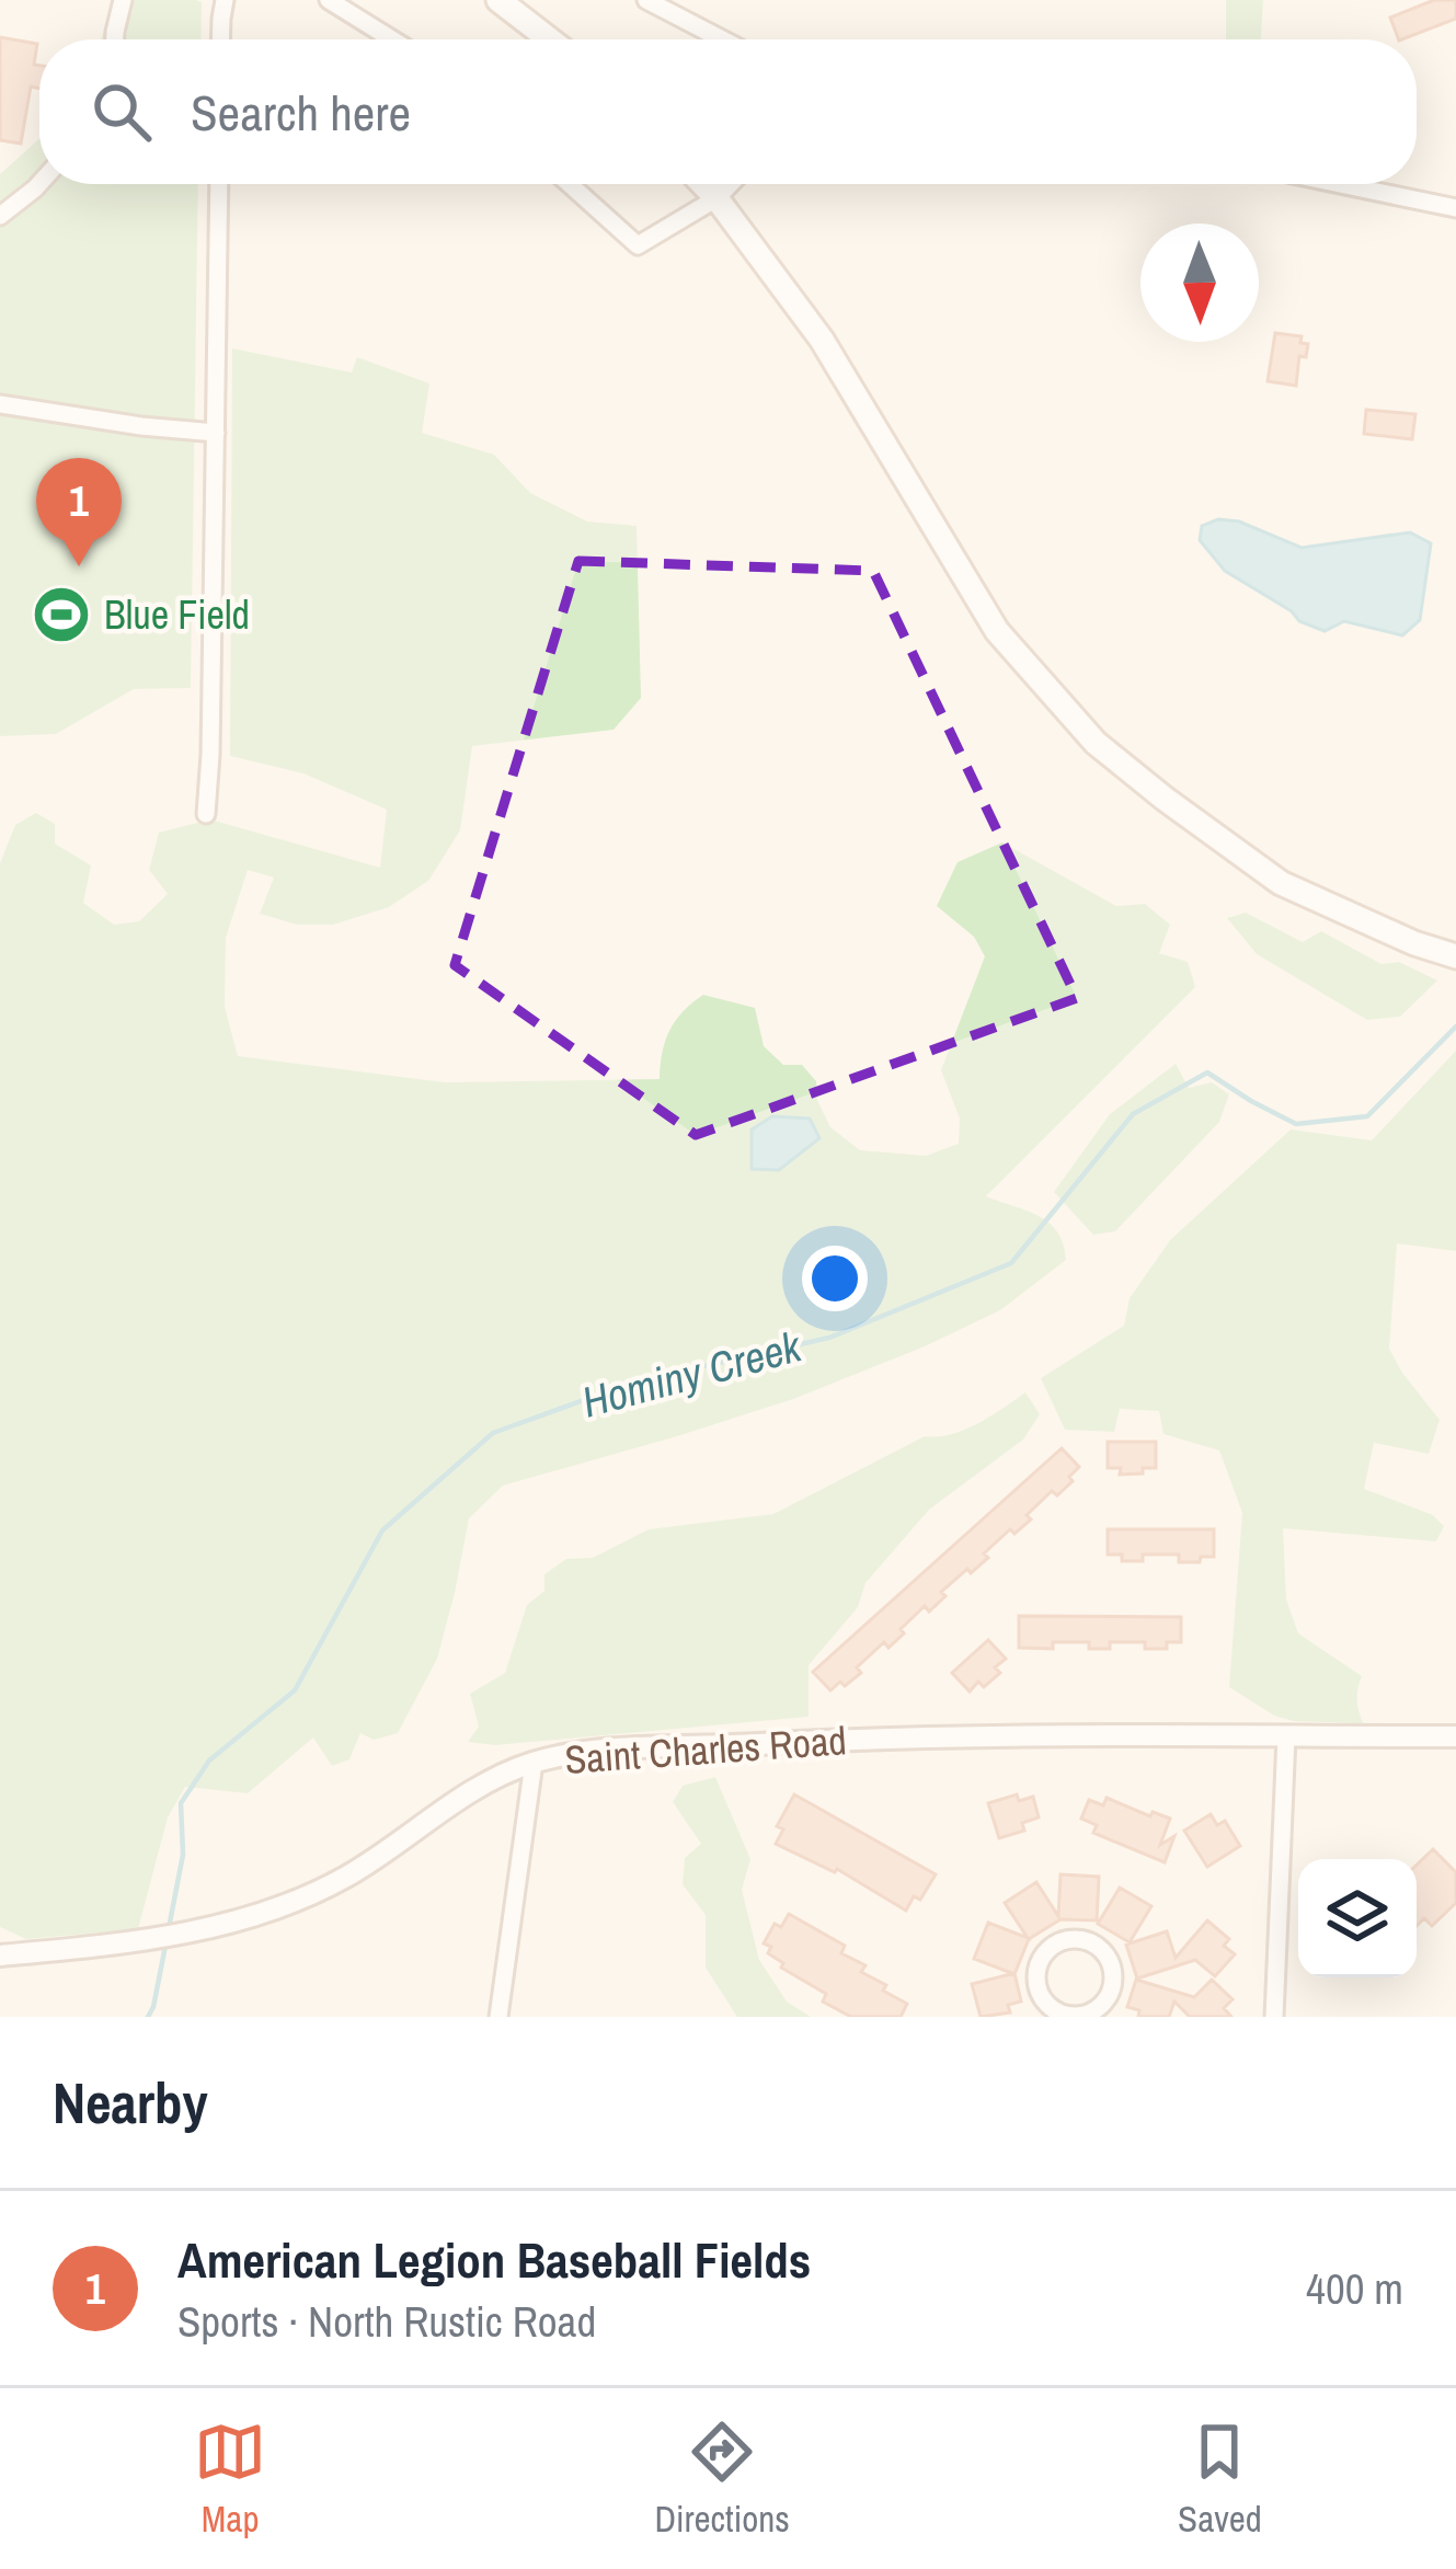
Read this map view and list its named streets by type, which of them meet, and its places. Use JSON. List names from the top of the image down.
{
  "streets": {
    "street": ["Saint Charles Road"]
  },
  "water": ["Hominy Creek"],
  "places": {
    "sports": ["Blue Field"]
  },
  "north": "bottom",
  "page": {
    "search": "Search here",
    "pins": "1",
    "heading": "Nearby",
    "list": [
      {
        "mark": "1",
        "name": "American Legion Baseball Fields",
        "note": "Sports · North Rustic Road",
        "value": "400 m"
      }
    ],
    "nav": ["Map", "Directions", "Saved"]
  }
}
